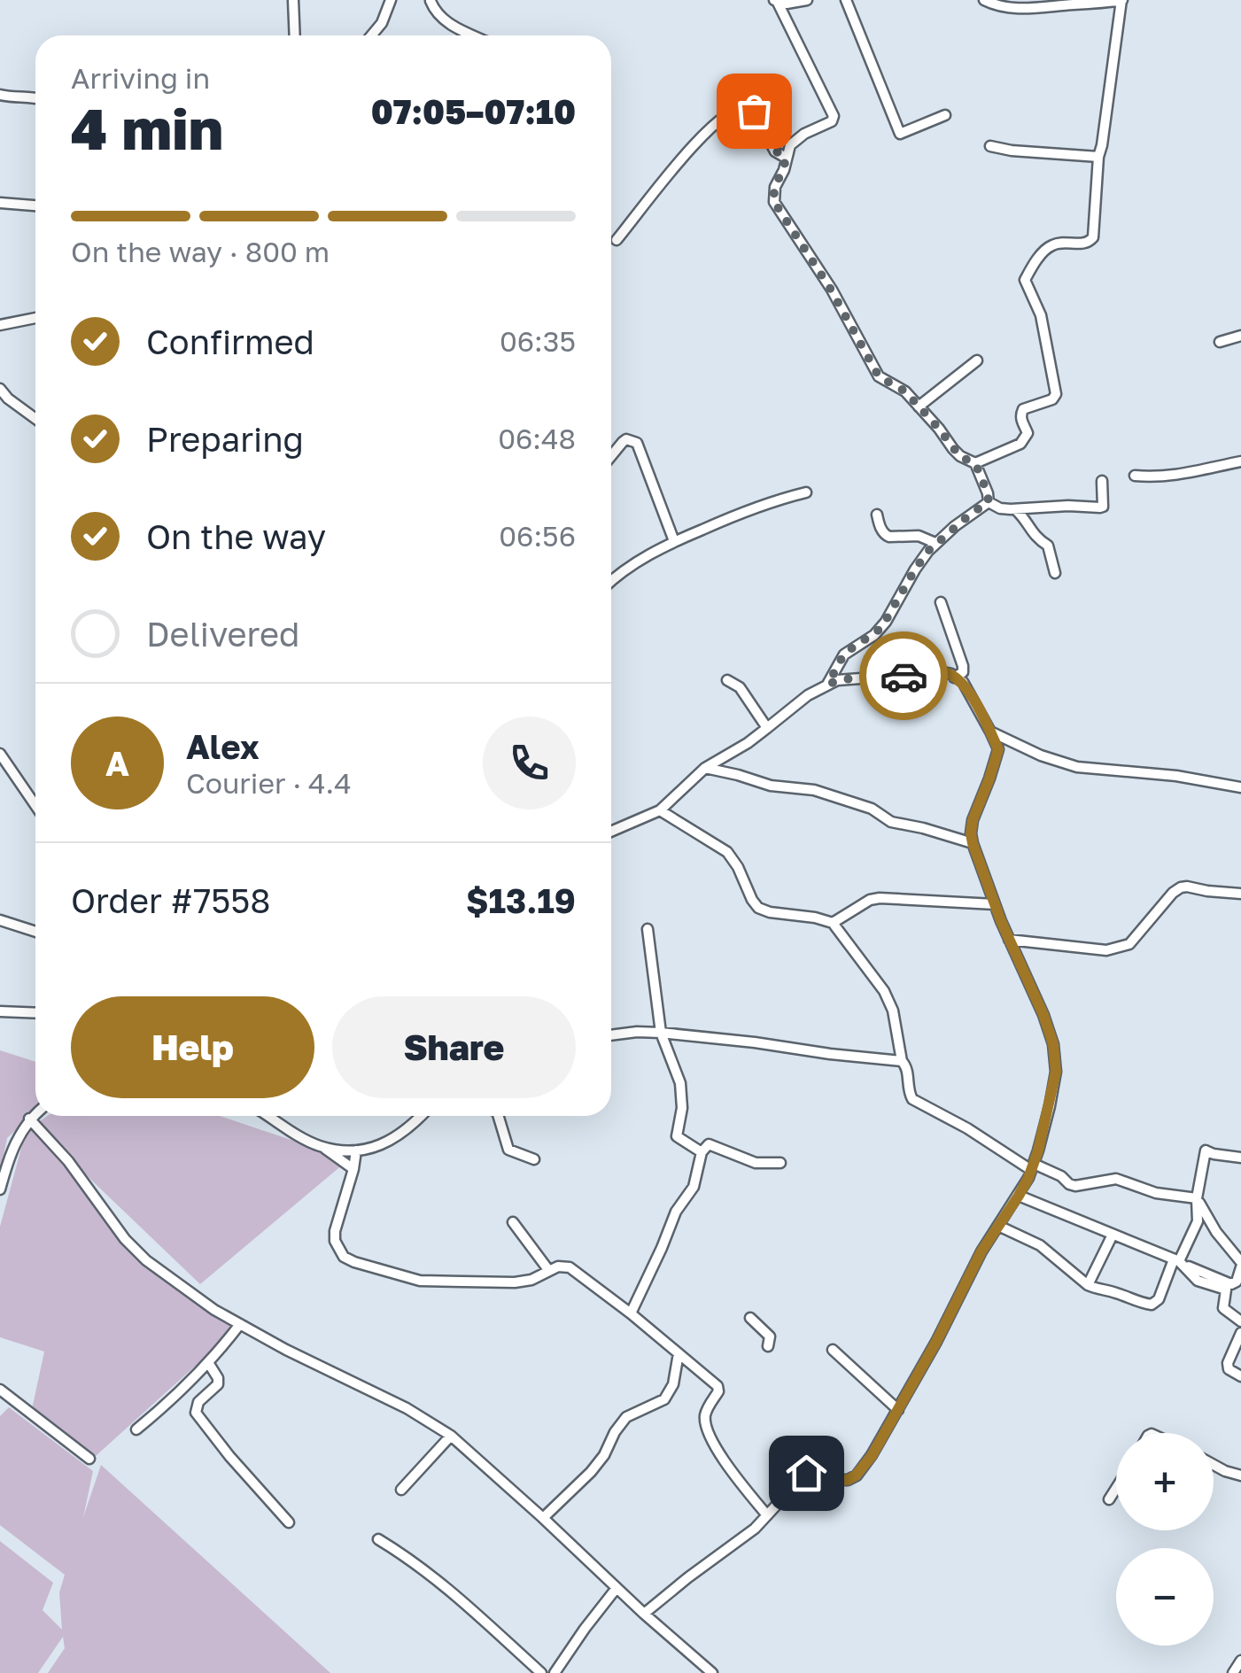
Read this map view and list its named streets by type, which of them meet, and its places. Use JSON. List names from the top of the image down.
{
  "page": {
    "heading": ["4 min", "Arriving in", "07:05–07:10"],
    "panel": [
      "Alex",
      "Courier · 4.4",
      "Order #7558",
      "$13.19"
    ],
    "bar": "On the way · 800 m",
    "list": [
      ["Confirmed", "06:35"],
      ["Preparing", "06:48"],
      ["On the way", "06:56"],
      "Delivered"
    ],
    "round": "A",
    "buttons": ["Help", "Share"],
    "map_buttons": ["+", "−"]
  }
}
